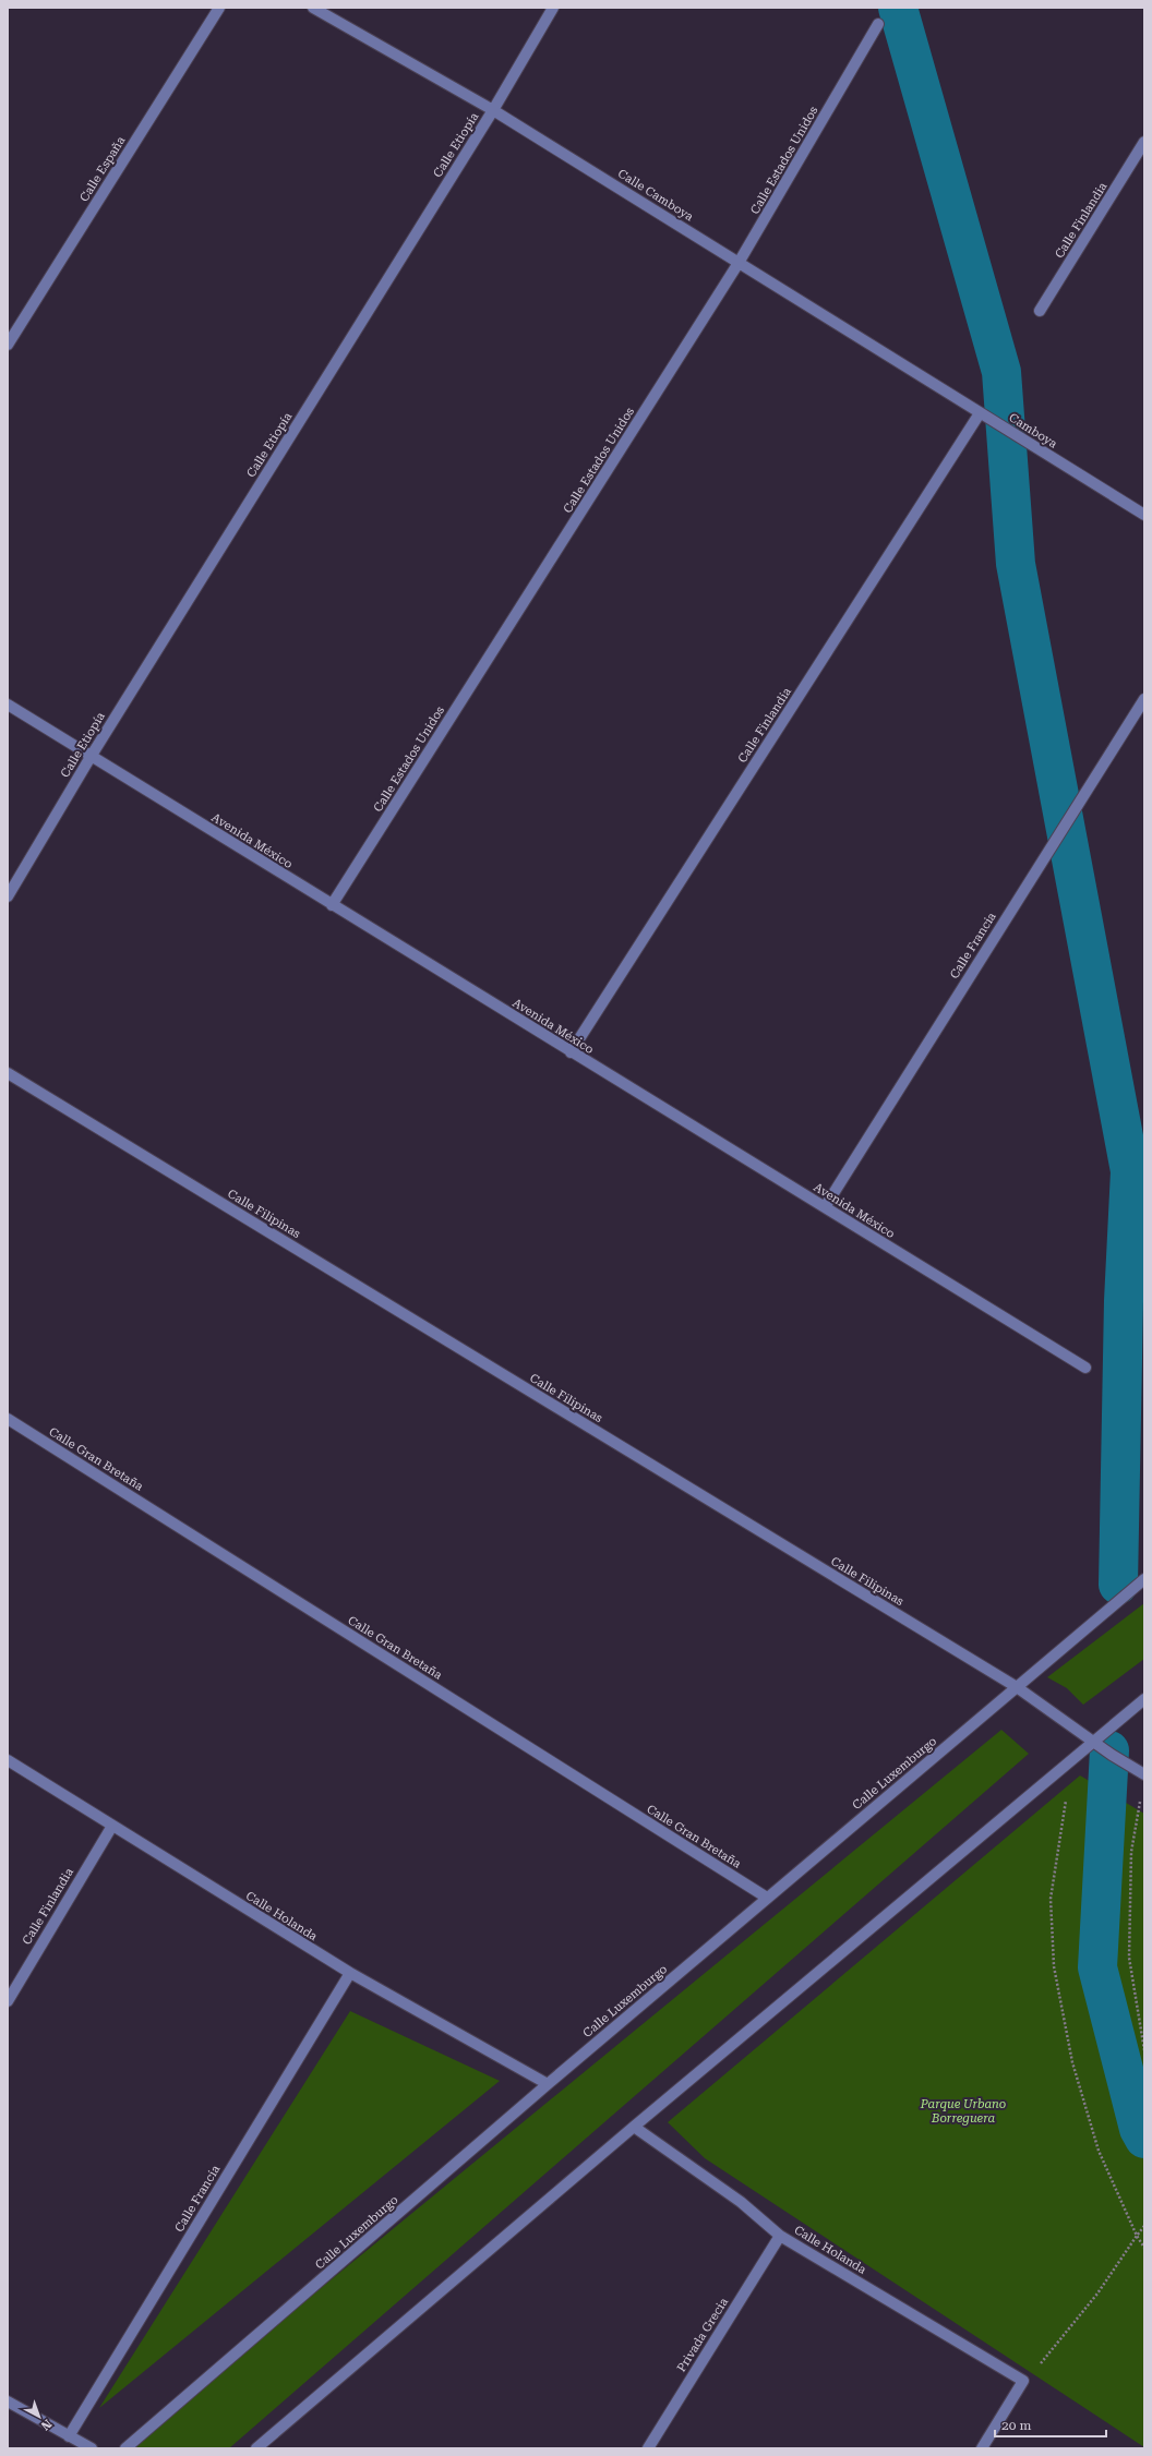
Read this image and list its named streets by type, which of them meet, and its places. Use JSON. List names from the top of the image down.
{
  "streets": {
    "street": [
      "Calle Etiopía",
      "Calle Estados Unidos",
      "Calle España",
      "Calle Camboya",
      "Calle Finlandia",
      "Camboya",
      "Avenida México",
      "Calle Francia",
      "Calle Filipinas",
      "Calle Gran Bretaña",
      "Calle Luxemburgo",
      "Calle Holanda",
      "Privada Grecia"
    ]
  },
  "crossings": [
    ["Calle Etiopía", "Calle Camboya"],
    ["Calle Etiopía", "Avenida México"],
    ["Calle Estados Unidos", "Calle Camboya"],
    ["Calle Estados Unidos", "Avenida México"],
    ["Calle Camboya", "Calle Finlandia"],
    ["Calle Camboya", "Camboya"],
    ["Calle Finlandia", "Camboya"],
    ["Calle Finlandia", "Avenida México"],
    ["Calle Finlandia", "Calle Holanda"],
    ["Avenida México", "Calle Francia"],
    ["Calle Francia", "Calle Holanda"],
    ["Calle Filipinas", "Calle Luxemburgo"],
    ["Calle Gran Bretaña", "Calle Luxemburgo"],
    ["Calle Luxemburgo", "Calle Holanda"],
    ["Calle Holanda", "Privada Grecia"]
  ],
  "parks": ["Parque Urbano Borreguera"],
  "scale_bar": "20 m",
  "north": "bottom right"
}
